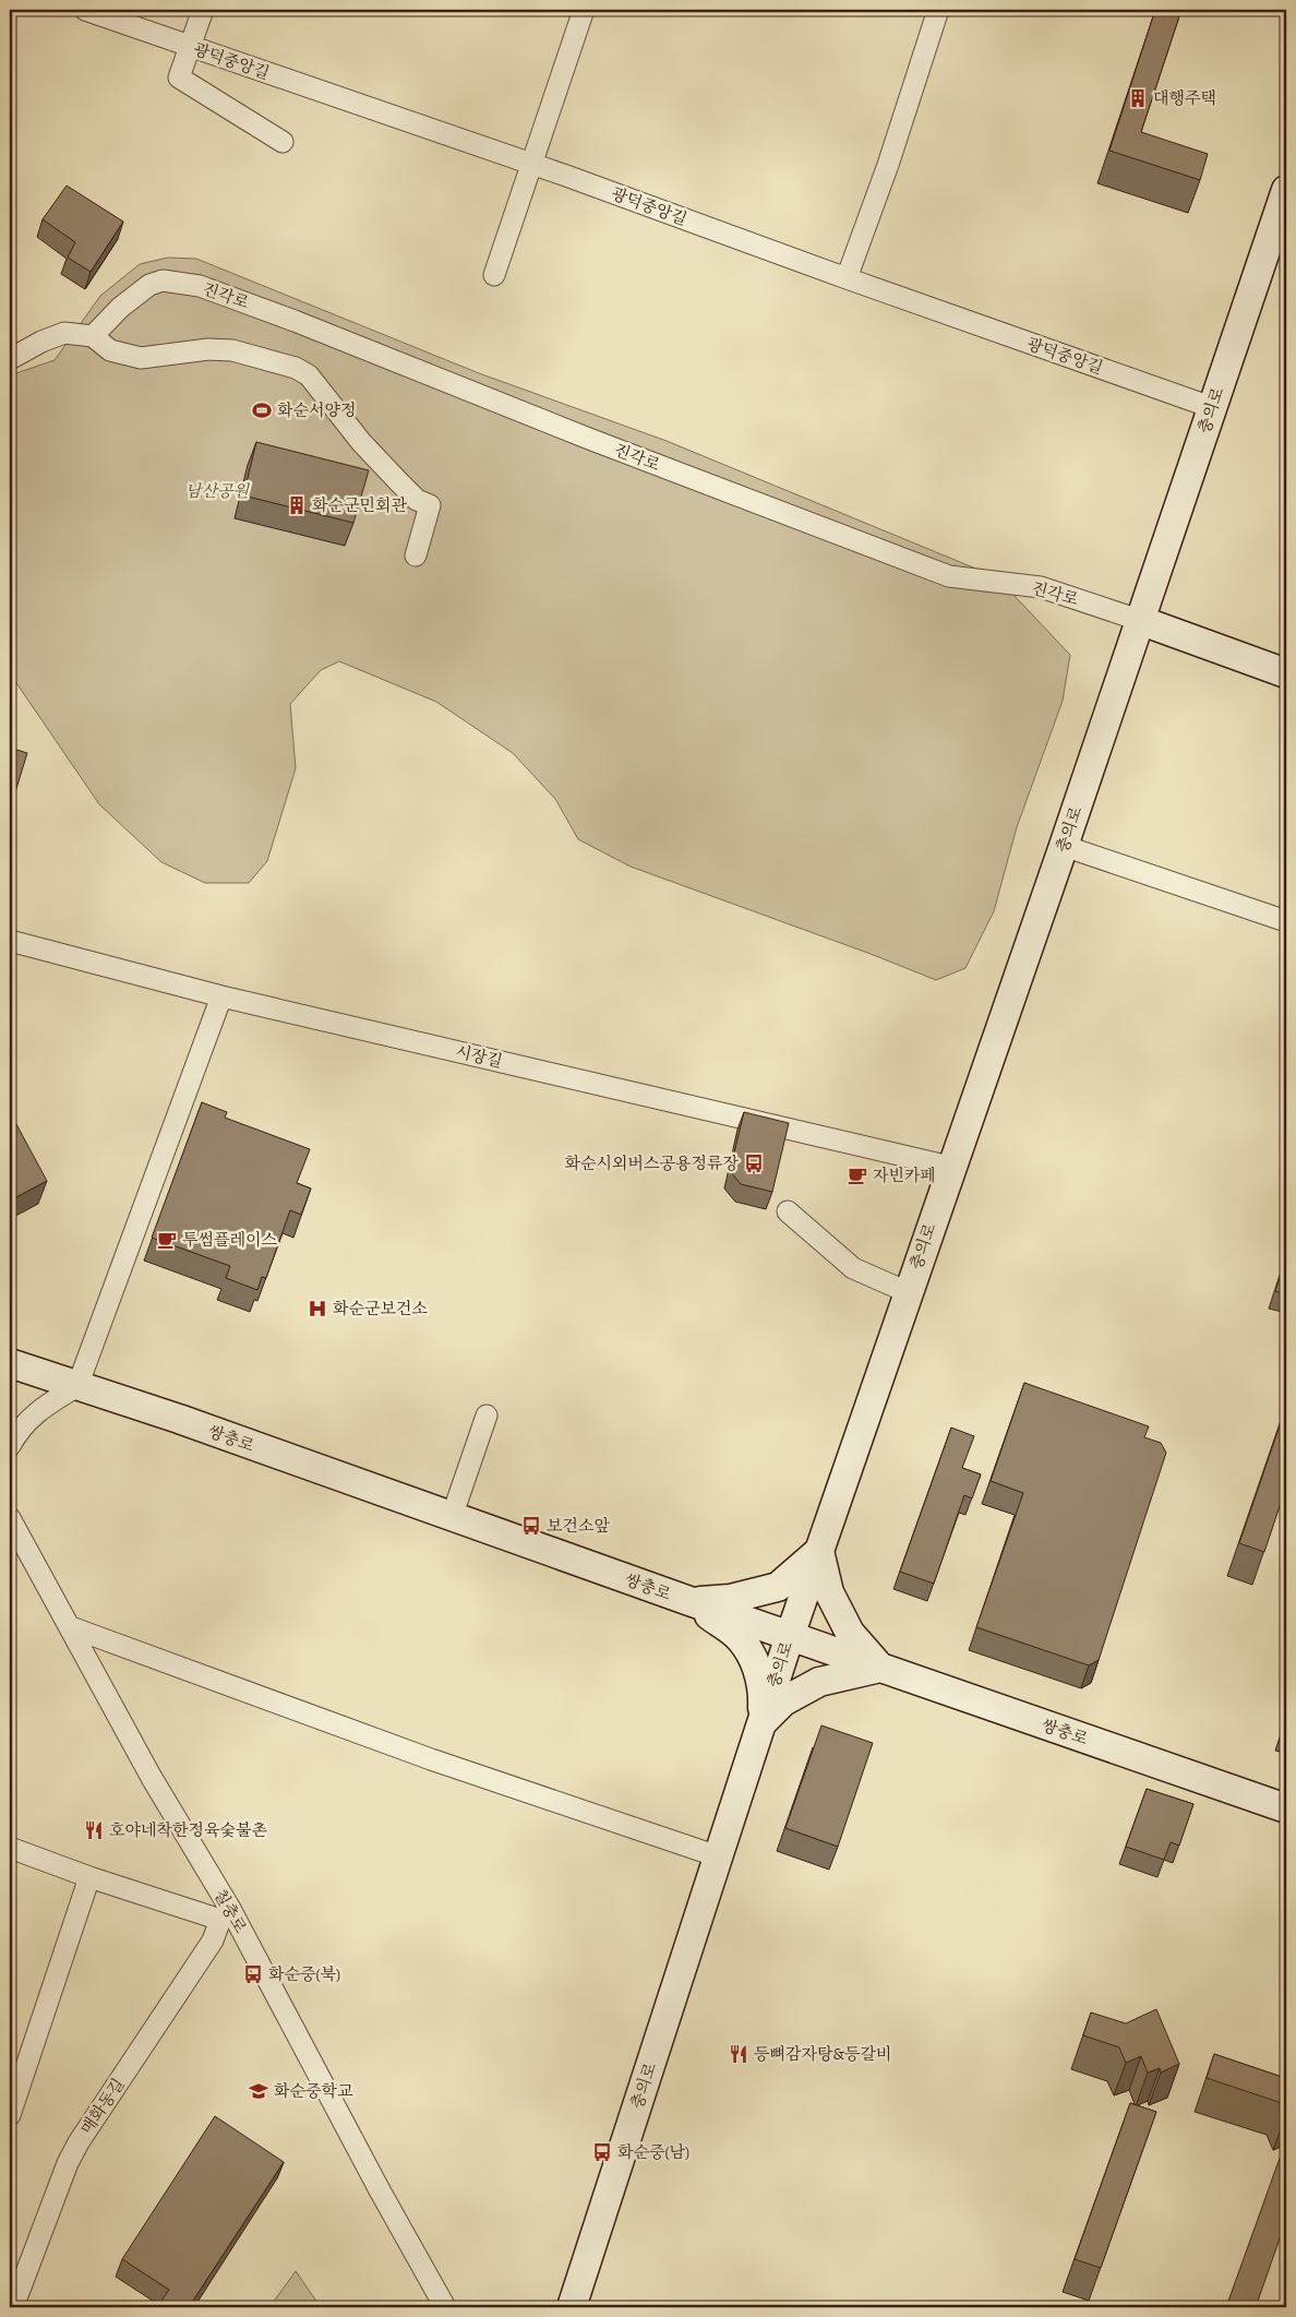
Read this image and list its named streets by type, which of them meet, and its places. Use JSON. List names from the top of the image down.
{
  "streets": {
    "street": [
      "광덕중앙길",
      "진각로",
      "충의로",
      "시장길",
      "쌍충로",
      "칠충로",
      "매화동길"
    ]
  },
  "crossings": [
    ["광덕중앙길", "충의로"],
    ["진각로", "충의로"],
    ["충의로", "시장길"],
    ["충의로", "쌍충로"],
    ["칠충로", "매화동길"]
  ],
  "parks": ["남산공원"],
  "places": {
    "building": ["대행주택", "화순군민회관"],
    "sports": ["화순서양정"],
    "bus stop": [
      "화순시외버스공용정류장",
      "보건소앞",
      "화순중(북)",
      "화순중(남)"
    ],
    "cafe": ["자빈카페", "투썸플레이스"],
    "hospital": ["화순군보건소"],
    "restaurant": ["호야네착한정육숯불촌", "등뼈감자탕&등갈비"],
    "school or university": ["화순중학교"]
  }
}
